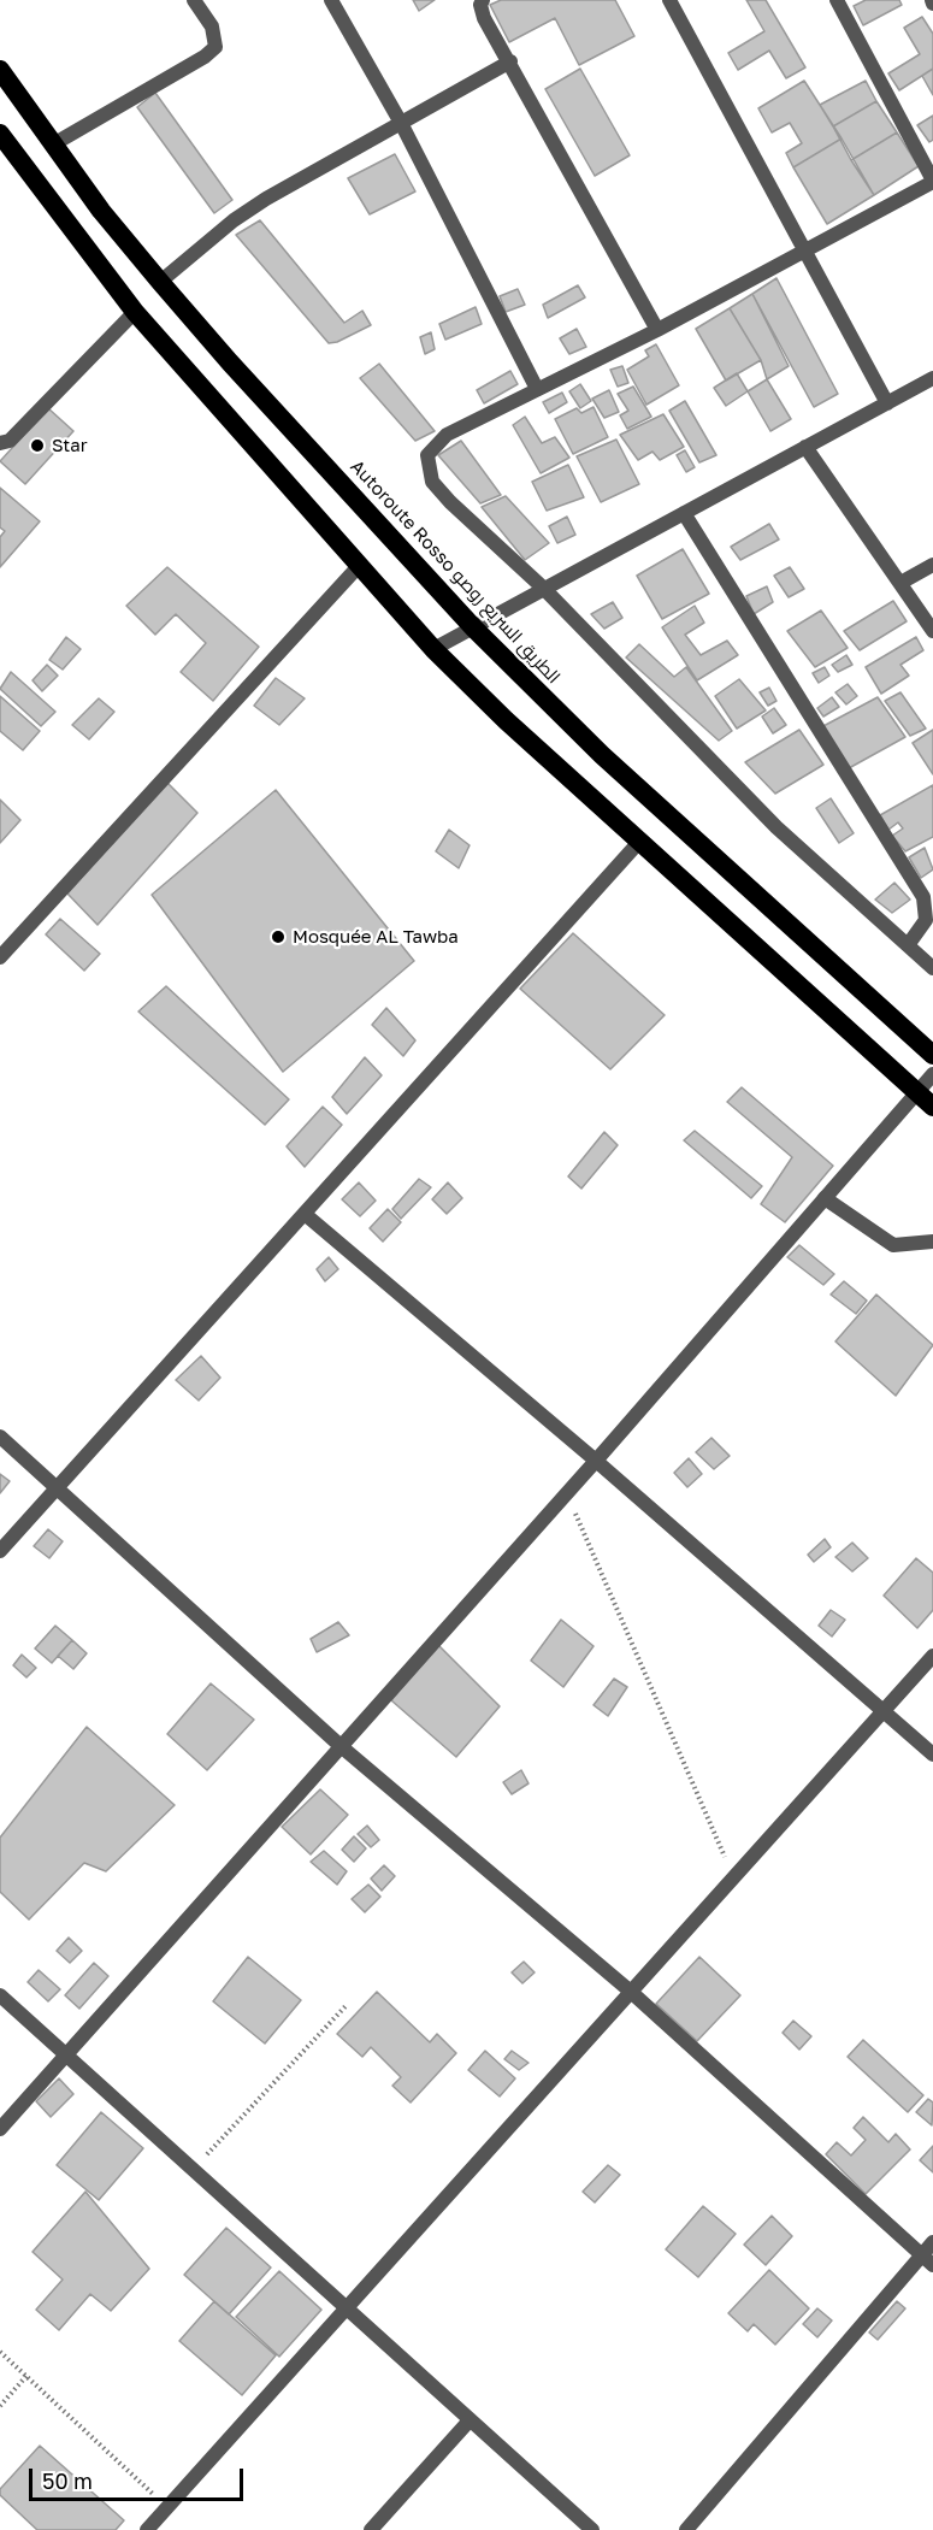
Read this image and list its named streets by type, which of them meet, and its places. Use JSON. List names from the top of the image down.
{
  "streets": {
    "highway": ["Autoroute Rosso الطريق السريع روصو"]
  },
  "places": ["Star", "Mosquée AL Tawba"],
  "scale_bar": "50 m"
}
